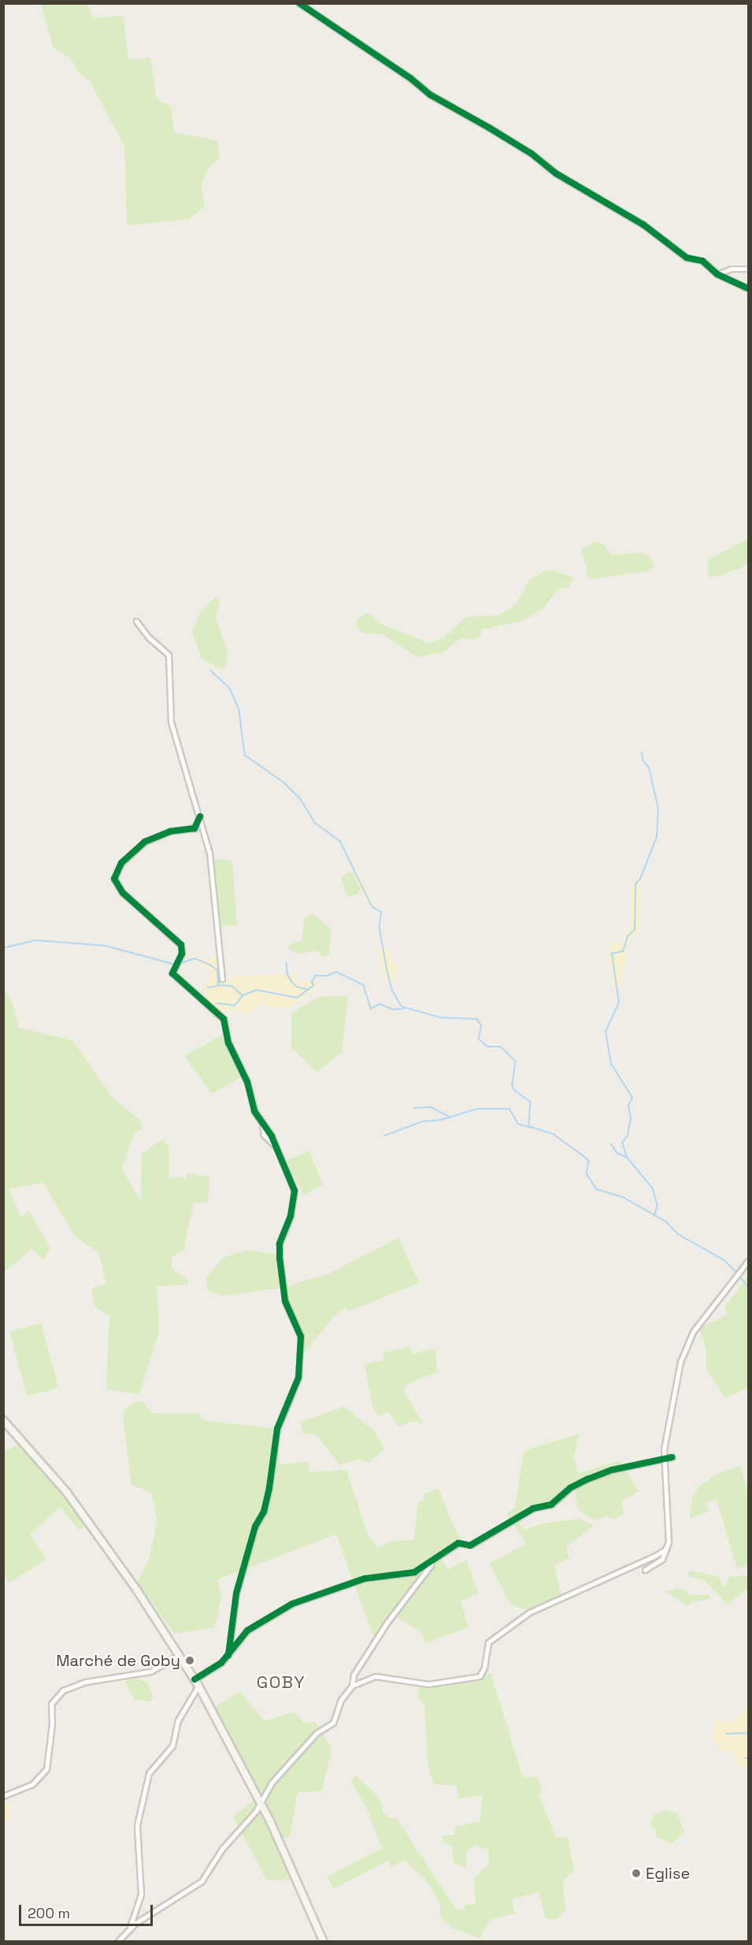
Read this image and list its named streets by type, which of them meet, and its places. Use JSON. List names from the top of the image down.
{
  "districts": ["GOBY"],
  "places": ["Marché de Goby", "Eglise"],
  "scale_bar": "200 m"
}
